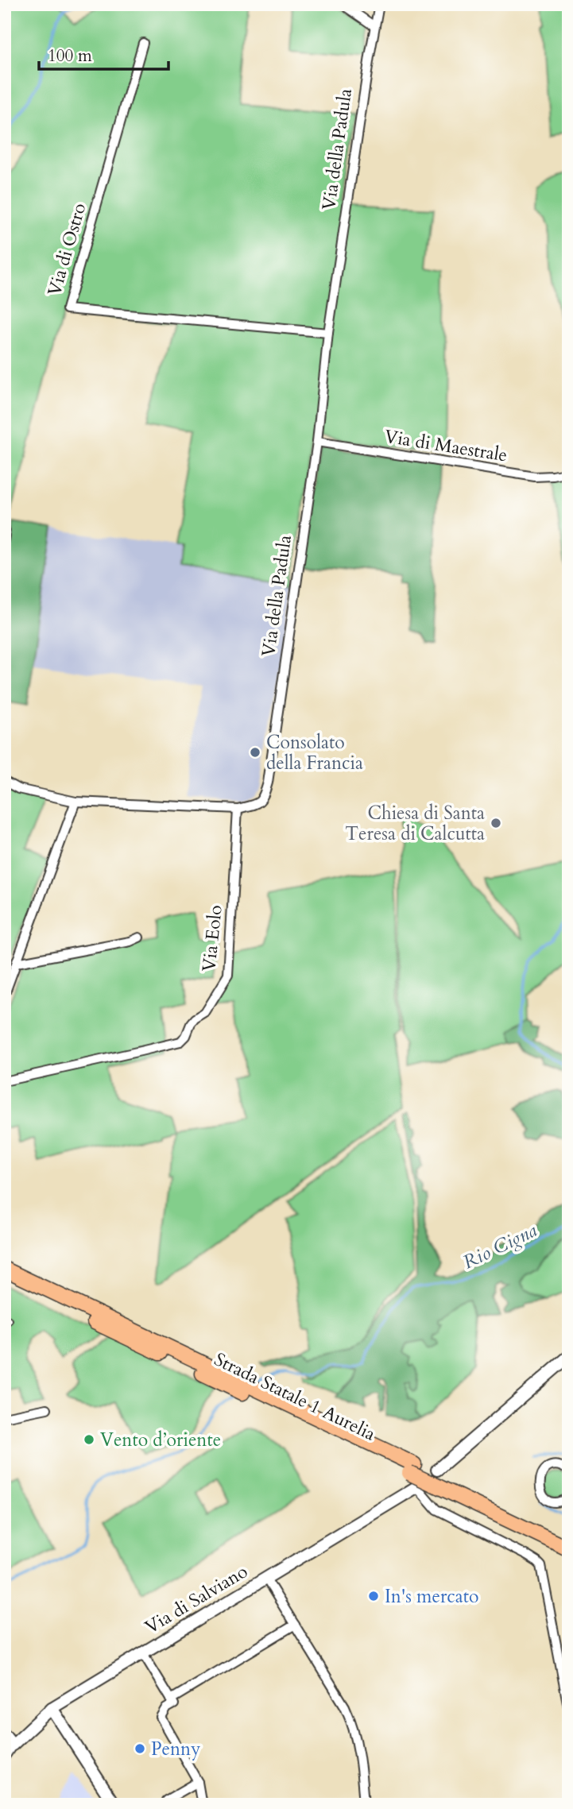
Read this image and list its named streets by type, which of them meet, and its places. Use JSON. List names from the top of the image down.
{
  "streets": {
    "highway": ["Strada Statale 1 Aurelia"],
    "street": [
      "Via della Padula",
      "Via di Ostro",
      "Via di Maestrale",
      "Via Eolo",
      "Via di Salviano"
    ]
  },
  "crossings": [
    ["Via della Padula", "Via di Ostro"],
    ["Via della Padula", "Via di Maestrale"],
    ["Via della Padula", "Via Eolo"]
  ],
  "water": ["Rio Cigna"],
  "places": [
    "Consolato della Francia",
    "Chiesa di Santa Teresa di Calcutta",
    "Vento d’oriente",
    "In's mercato",
    "Penny"
  ],
  "scale_bar": "100 m"
}
